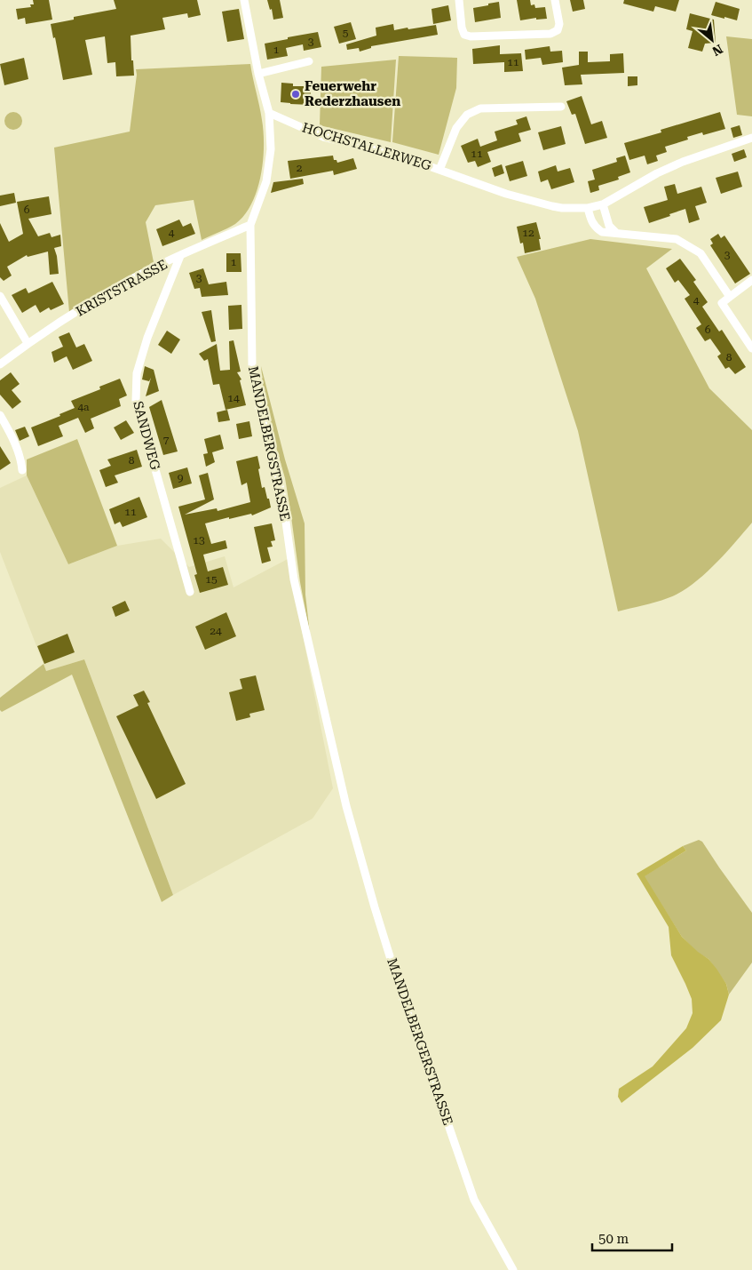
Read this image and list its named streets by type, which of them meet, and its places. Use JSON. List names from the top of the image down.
{
  "streets": {
    "street": [
      "HOCHSTALLERWEG",
      "KRISTSTRASSE",
      "SANDWEG",
      "MANDELBERGSTRASSE",
      "MANDELBERGERSTRASSE"
    ]
  },
  "crossings": [
    ["HOCHSTALLERWEG", "MANDELBERGSTRASSE"],
    ["KRISTSTRASSE", "SANDWEG"],
    ["KRISTSTRASSE", "MANDELBERGSTRASSE"],
    ["MANDELBERGSTRASSE", "MANDELBERGERSTRASSE"]
  ],
  "places": ["Feuerwehr Rederzhausen"],
  "house_numbers": [
    "5",
    "3",
    "1",
    "11",
    "11",
    "2",
    "6",
    "4",
    "12",
    "3",
    "1",
    "3",
    "4",
    "6",
    "8",
    "14",
    "4a",
    "7",
    "8",
    "9",
    "11",
    "13",
    "15",
    "24"
  ],
  "scale_bar": "50 m",
  "north": "bottom right"
}
